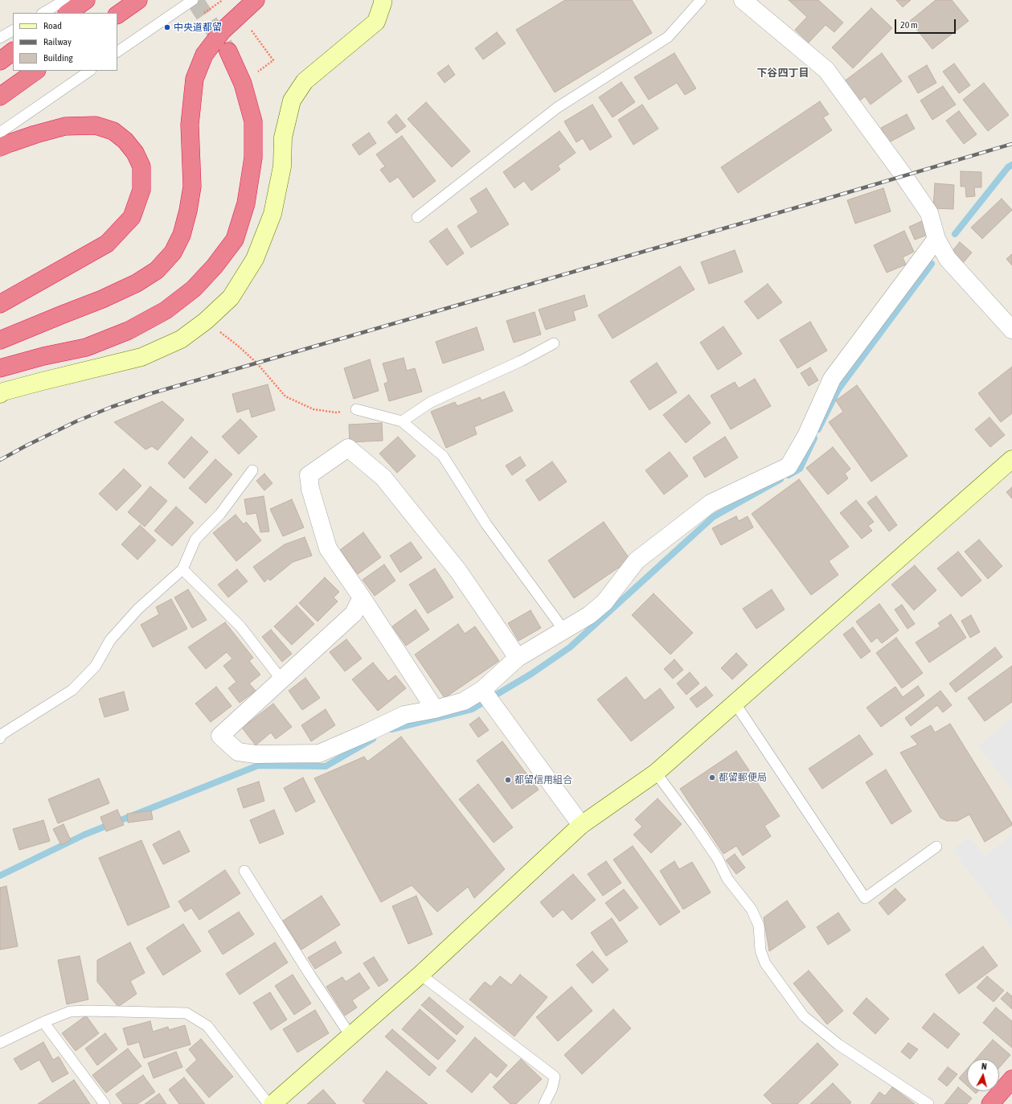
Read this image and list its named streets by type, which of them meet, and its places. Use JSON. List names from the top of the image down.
{
  "districts": ["下谷四丁目"],
  "places": ["中央道都留", "都留郵便局", "都留信用組合"],
  "legend": ["Road", "Railway", "Building"],
  "scale_bar": "20 m",
  "north": "top"
}
